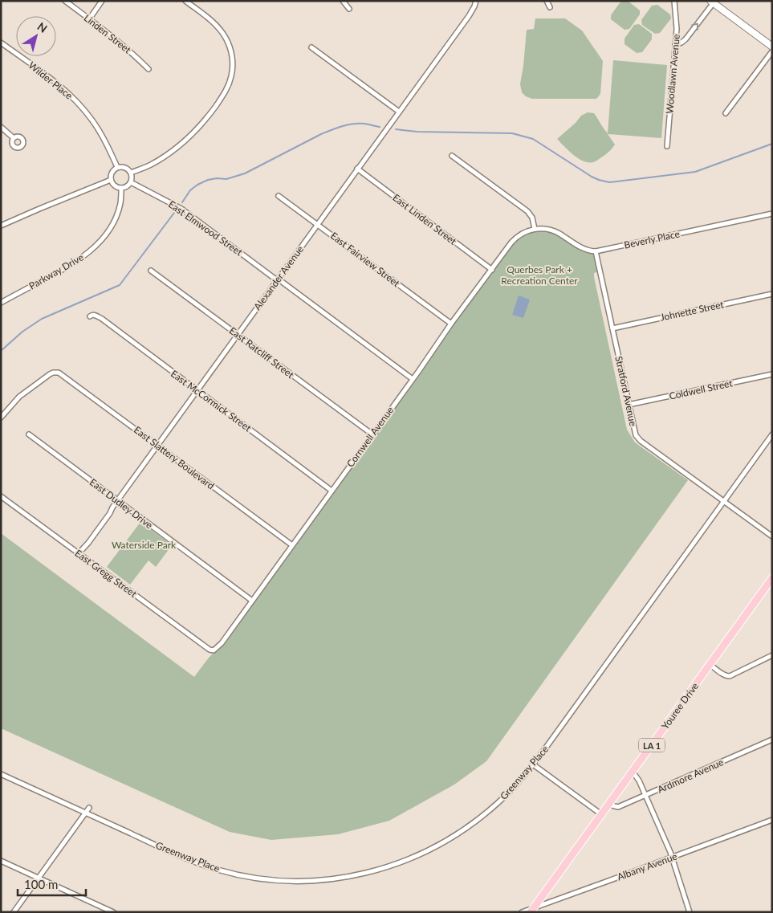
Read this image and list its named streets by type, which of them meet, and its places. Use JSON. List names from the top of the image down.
{
  "streets": {
    "main road": ["Youree Drive", "LA 1"],
    "street": [
      "Linden Street",
      "Woodlawn Avenue",
      "Wilder Place",
      "East Linden Street",
      "East Elmwood Street",
      "Beverly Place",
      "East Fairview Street",
      "Parkway Drive",
      "Alexander Avenue",
      "Johnette Street",
      "East Ratcliff Street",
      "Coldwell Street",
      "Stratford Avenue",
      "East McCormick Street",
      "Cornwell Avenue",
      "East Slattery Boulevard",
      "East Dudley Drive",
      "East Gregg Street",
      "Greenway Place",
      "Ardmore Avenue",
      "Albany Avenue"
    ]
  },
  "crossings": [
    ["Wilder Place", "East Elmwood Street"],
    ["Wilder Place", "Parkway Drive"],
    ["East Linden Street", "Alexander Avenue"],
    ["East Linden Street", "Cornwell Avenue"],
    ["East Elmwood Street", "Parkway Drive"],
    ["East Elmwood Street", "Alexander Avenue"],
    ["East Elmwood Street", "Cornwell Avenue"],
    ["Beverly Place", "Stratford Avenue"],
    ["Beverly Place", "Cornwell Avenue"],
    ["East Fairview Street", "Alexander Avenue"],
    ["East Fairview Street", "Cornwell Avenue"],
    ["Alexander Avenue", "East Ratcliff Street"],
    ["Alexander Avenue", "East McCormick Street"],
    ["Alexander Avenue", "East Slattery Boulevard"],
    ["Alexander Avenue", "East Dudley Drive"],
    ["Alexander Avenue", "East Gregg Street"],
    ["Johnette Street", "Stratford Avenue"],
    ["East Ratcliff Street", "Cornwell Avenue"],
    ["Coldwell Street", "Stratford Avenue"],
    ["Stratford Avenue", "Greenway Place"],
    ["East McCormick Street", "Cornwell Avenue"],
    ["Cornwell Avenue", "East Slattery Boulevard"],
    ["Cornwell Avenue", "East Dudley Drive"],
    ["Cornwell Avenue", "East Gregg Street"],
    ["Youree Drive", "Ardmore Avenue"],
    ["Youree Drive", "Albany Avenue"]
  ],
  "parks": ["Querbes Park + Recreation Center", "Waterside Park"],
  "scale_bar": "100 m",
  "north": "top right"
}
